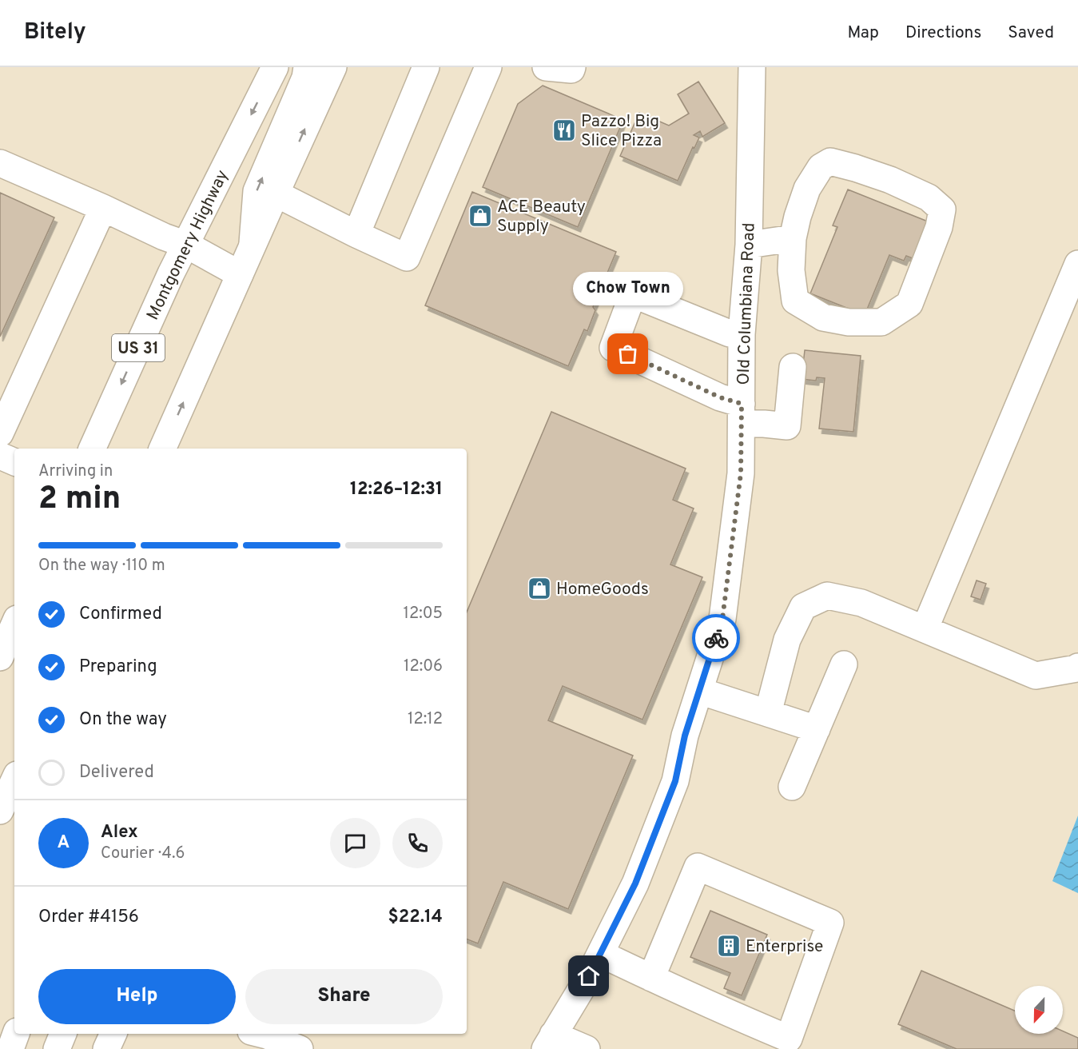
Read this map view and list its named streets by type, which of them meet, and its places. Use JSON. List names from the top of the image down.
{
  "streets": {
    "main road": ["Montgomery Highway", "Old Columbiana Road", "US 31"]
  },
  "places": {
    "restaurant": ["Pazzo! Big Slice Pizza"],
    "shop": ["ACE Beauty Supply", "HomeGoods"],
    "other": ["Chow Town"],
    "building": ["Enterprise"]
  },
  "north": "bottom",
  "page": {
    "header": "Bitely",
    "nav": ["Map", "Directions", "Saved"],
    "bubble": "Chow Town",
    "heading": ["2 min", "Arriving in", "12:26–12:31"],
    "panel": [
      "Alex",
      "Courier · 4.6",
      "Order #4156",
      "$22.14"
    ],
    "bar": "On the way · 110 m",
    "list": [
      ["Confirmed", "12:05"],
      ["Preparing", "12:06"],
      ["On the way", "12:12"],
      "Delivered"
    ],
    "round": "A",
    "buttons": ["Help", "Share"]
  }
}
